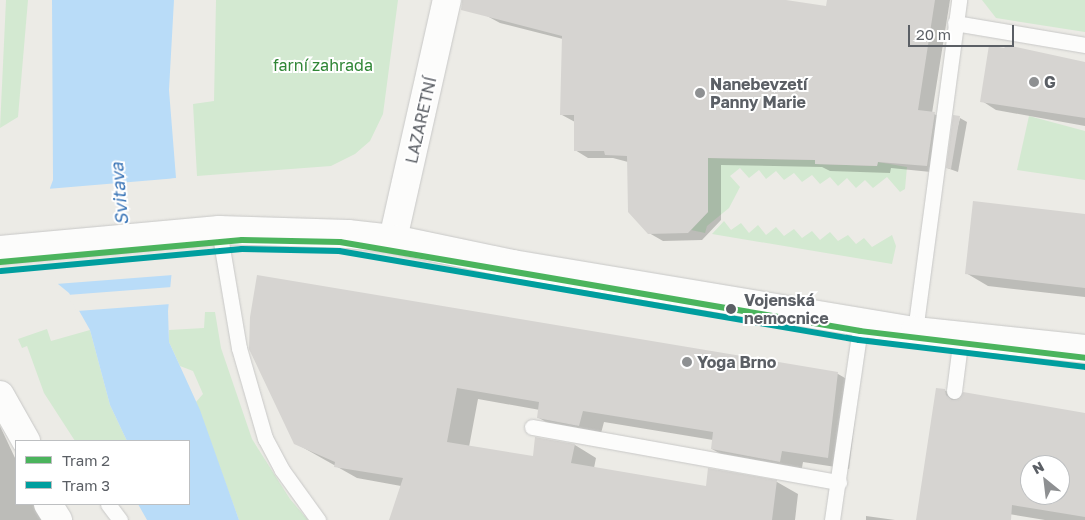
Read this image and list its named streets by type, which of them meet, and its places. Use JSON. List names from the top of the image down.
{
  "streets": {
    "street": ["LAZARETNÍ"]
  },
  "water": ["Svitava"],
  "parks": ["farní zahrada"],
  "places": [
    "G",
    "Nanebevzetí Panny Marie",
    "Vojenská nemocnice",
    "Yoga Brno"
  ],
  "lines": ["tram line 2", "tram line 3"],
  "legend": ["Tram 2", "Tram 3"],
  "scale_bar": "20 m",
  "north": "top left"
}
